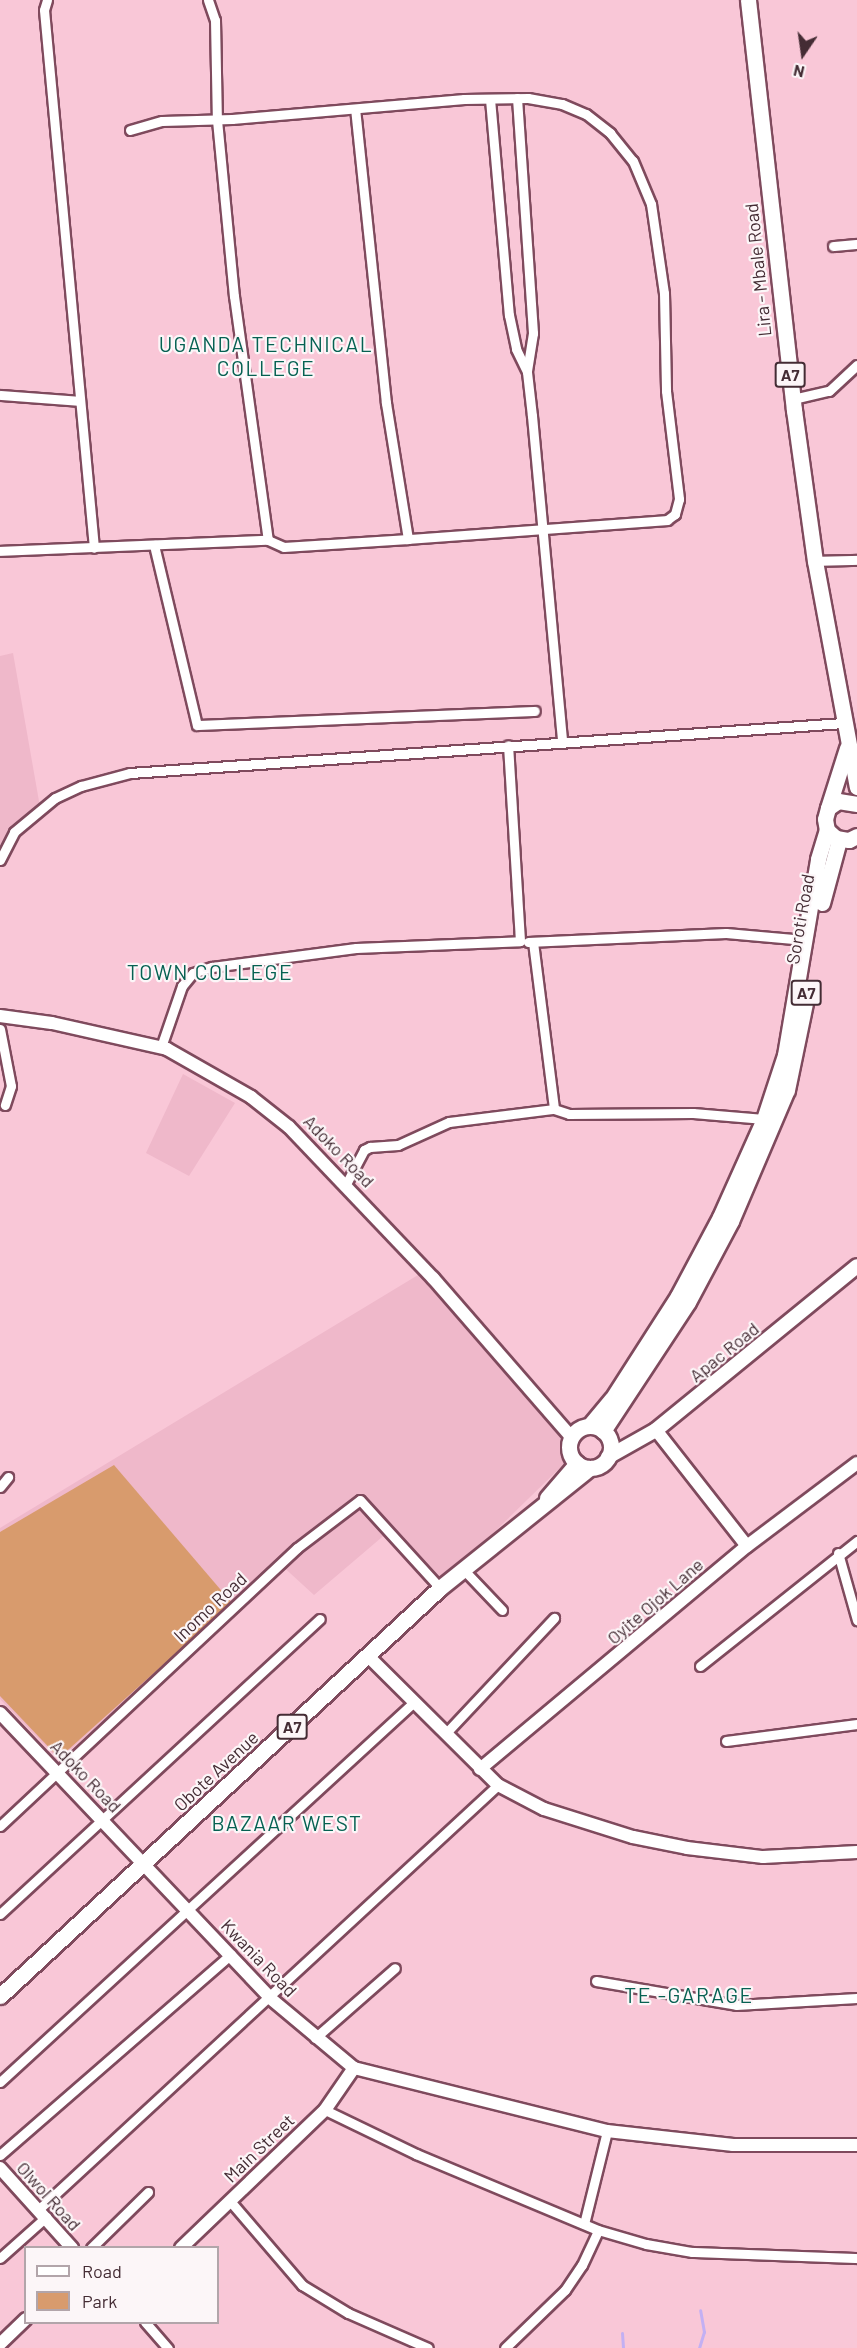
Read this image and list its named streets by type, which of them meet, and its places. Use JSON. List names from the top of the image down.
{
  "streets": {
    "main road": [
      "Lira - Mbale Road",
      "A7",
      "Soroti Road",
      "Apac Road",
      "Obote Avenue"
    ],
    "street": [
      "Adoko Road",
      "Oyite Ojok Lane",
      "Inomo Road",
      "Kwania Road",
      "Main Street",
      "Olwol Road"
    ]
  },
  "crossings": [
    ["Lira - Mbale Road", "A7"],
    ["A7", "Soroti Road"],
    ["A7", "Adoko Road"],
    ["A7", "Apac Road"],
    ["A7", "Obote Avenue"],
    ["Adoko Road", "Apac Road"],
    ["Adoko Road", "Inomo Road"],
    ["Adoko Road", "Obote Avenue"],
    ["Adoko Road", "Kwania Road"],
    ["Apac Road", "Obote Avenue"],
    ["Inomo Road", "Obote Avenue"],
    ["Obote Avenue", "Kwania Road"],
    ["Kwania Road", "Main Street"]
  ],
  "districts": [
    "UGANDA TECHNICAL COLLEGE",
    "TOWN COLLEGE",
    "BAZAAR WEST",
    "TE -GARAGE"
  ],
  "legend": ["Road", "Park"],
  "north": "bottom"
}
